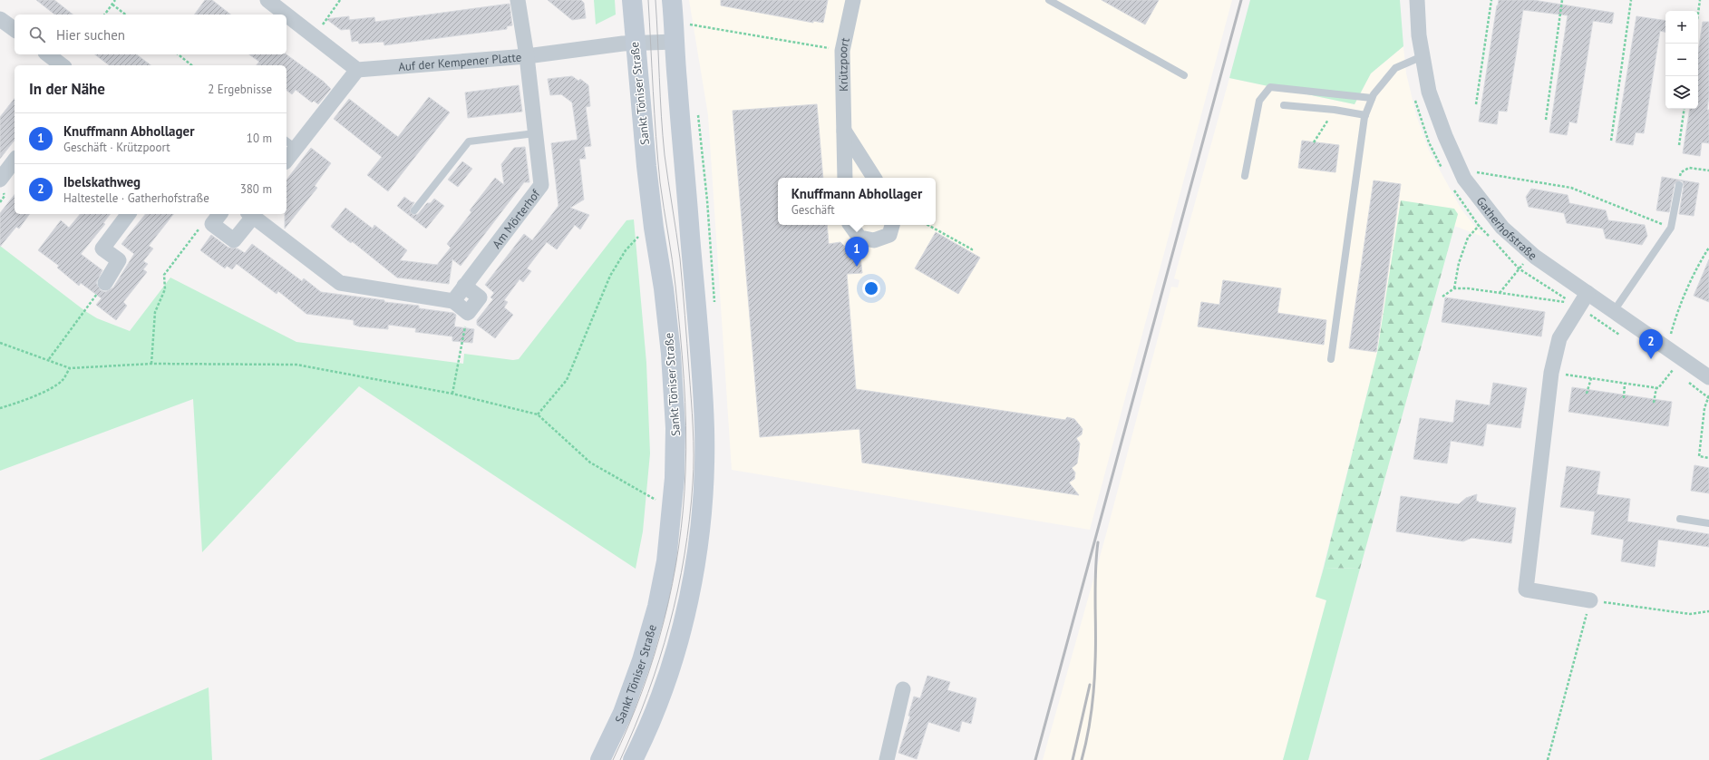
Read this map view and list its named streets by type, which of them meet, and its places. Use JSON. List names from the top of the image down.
{
  "streets": {
    "main road": ["Sankt Töniser Straße"],
    "street": [
      "Auf der Kempener Platte",
      "Krützpoort",
      "Am Mörterhof",
      "Gatherhofstraße"
    ]
  },
  "crossings": [
    ["Auf der Kempener Platte", "Sankt Töniser Straße"],
    ["Auf der Kempener Platte", "Am Mörterhof"]
  ],
  "page": {
    "map_buttons": ["+", "−"],
    "search": "Hier suchen",
    "heading": ["In der Nähe", "2 Ergebnisse"],
    "list": [
      {
        "mark": "1",
        "name": "Knuffmann Abhollager",
        "note": "Geschäft · Krützpoort",
        "value": "10 m"
      },
      {
        "mark": "2",
        "name": "Ibelskathweg",
        "note": "Haltestelle · Gatherhofstraße",
        "value": "380 m"
      }
    ],
    "popup": ["Knuffmann Abhollager", "Geschäft"],
    "pins": ["1", "2"]
  }
}
